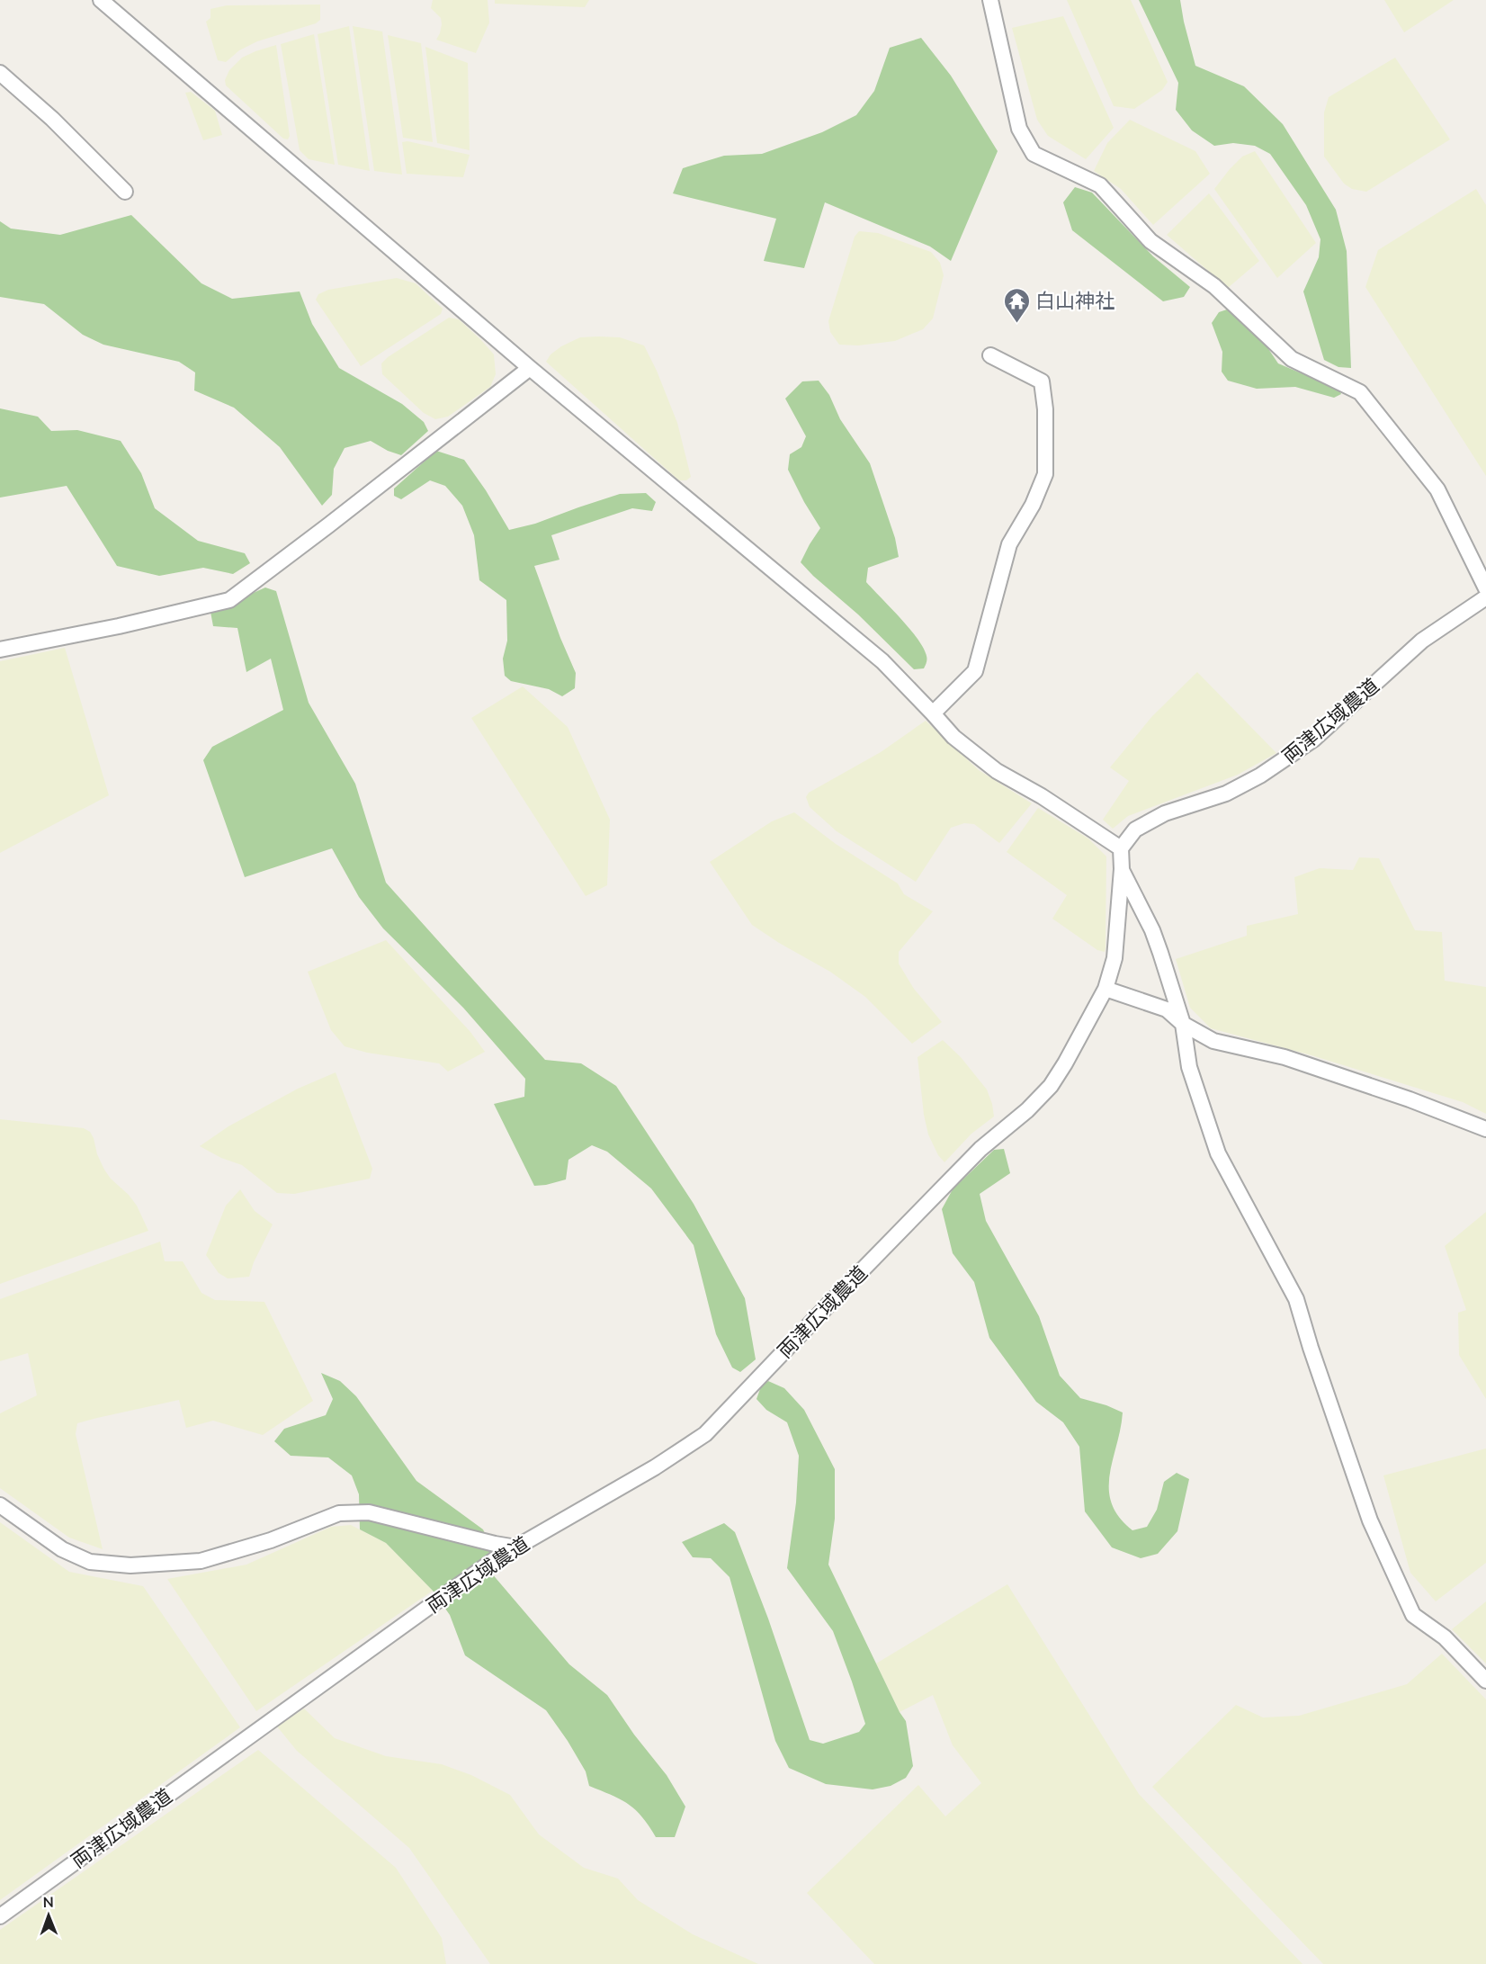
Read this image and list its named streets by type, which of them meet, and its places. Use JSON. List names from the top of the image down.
{
  "streets": {
    "street": ["両津広域農道"]
  },
  "places": {
    "temple": ["白山神社"]
  },
  "north": "top"
}
